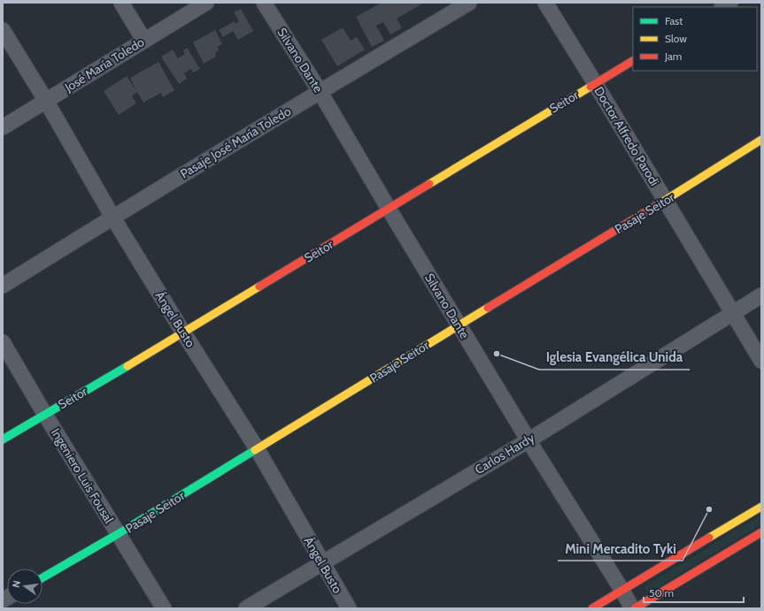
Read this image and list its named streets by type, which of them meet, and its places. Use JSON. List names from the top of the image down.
{
  "streets": {
    "street": [
      "Silvano Dante",
      "José María Toledo",
      "Seitor",
      "Doctor Alfredo Parodi",
      "Pasaje José María Toledo",
      "Pasaje Seitor",
      "Ángel Busto",
      "Carlos Hardy",
      "Ingeniero Luis Fousal"
    ]
  },
  "crossings": [
    ["Silvano Dante", "Seitor"],
    ["Silvano Dante", "Pasaje José María Toledo"],
    ["Silvano Dante", "Pasaje Seitor"],
    ["Silvano Dante", "Carlos Hardy"],
    ["José María Toledo", "Ángel Busto"],
    ["Seitor", "Doctor Alfredo Parodi"],
    ["Seitor", "Ángel Busto"],
    ["Seitor", "Ingeniero Luis Fousal"],
    ["Doctor Alfredo Parodi", "Pasaje Seitor"],
    ["Doctor Alfredo Parodi", "Carlos Hardy"],
    ["Pasaje José María Toledo", "Ángel Busto"],
    ["Pasaje Seitor", "Ángel Busto"],
    ["Pasaje Seitor", "Ingeniero Luis Fousal"],
    ["Ángel Busto", "Carlos Hardy"]
  ],
  "places": ["Iglesia Evangélica Unida", "Mini Mercadito Tyki"],
  "legend": ["Fast", "Slow", "Jam"],
  "scale_bar": "50 m",
  "north": "left"
}
